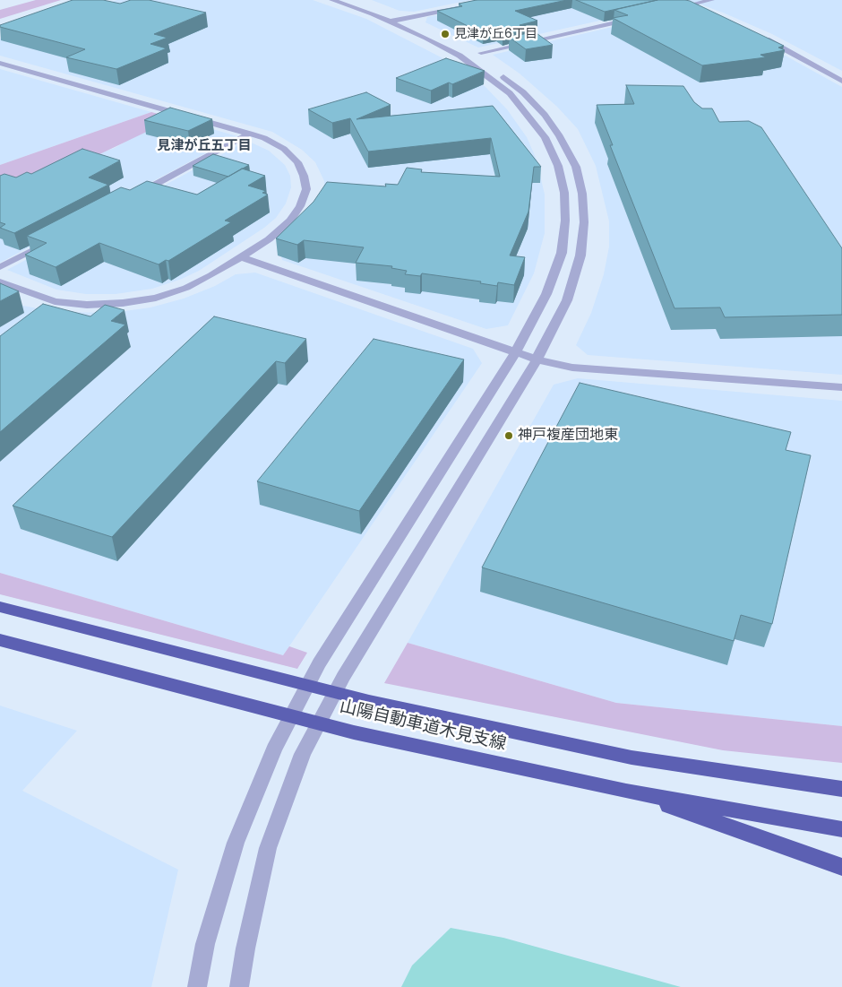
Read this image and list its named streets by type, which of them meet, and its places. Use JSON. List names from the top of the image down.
{
  "streets": {
    "highway": ["山陽自動車道木見支線"]
  },
  "districts": ["見津が丘五丁目"],
  "places": ["見津が丘6丁目", "神戸複産団地東"]
}
